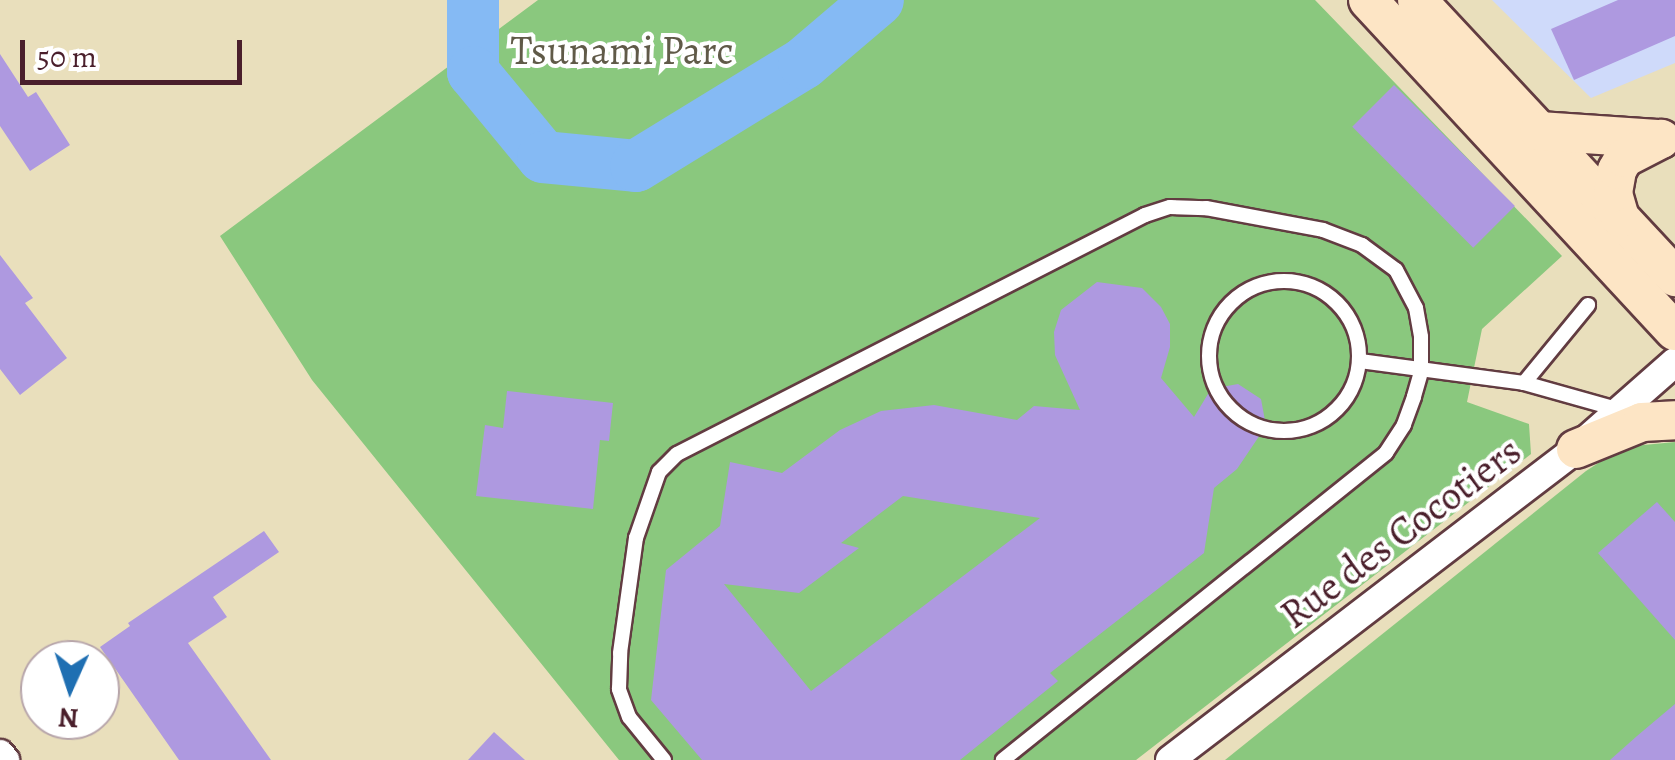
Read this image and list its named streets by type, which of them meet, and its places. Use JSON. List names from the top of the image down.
{
  "streets": {
    "street": ["Rue des Cocotiers"]
  },
  "parks": ["Tsunami Parc"],
  "scale_bar": "50 m",
  "north": "bottom"
}
